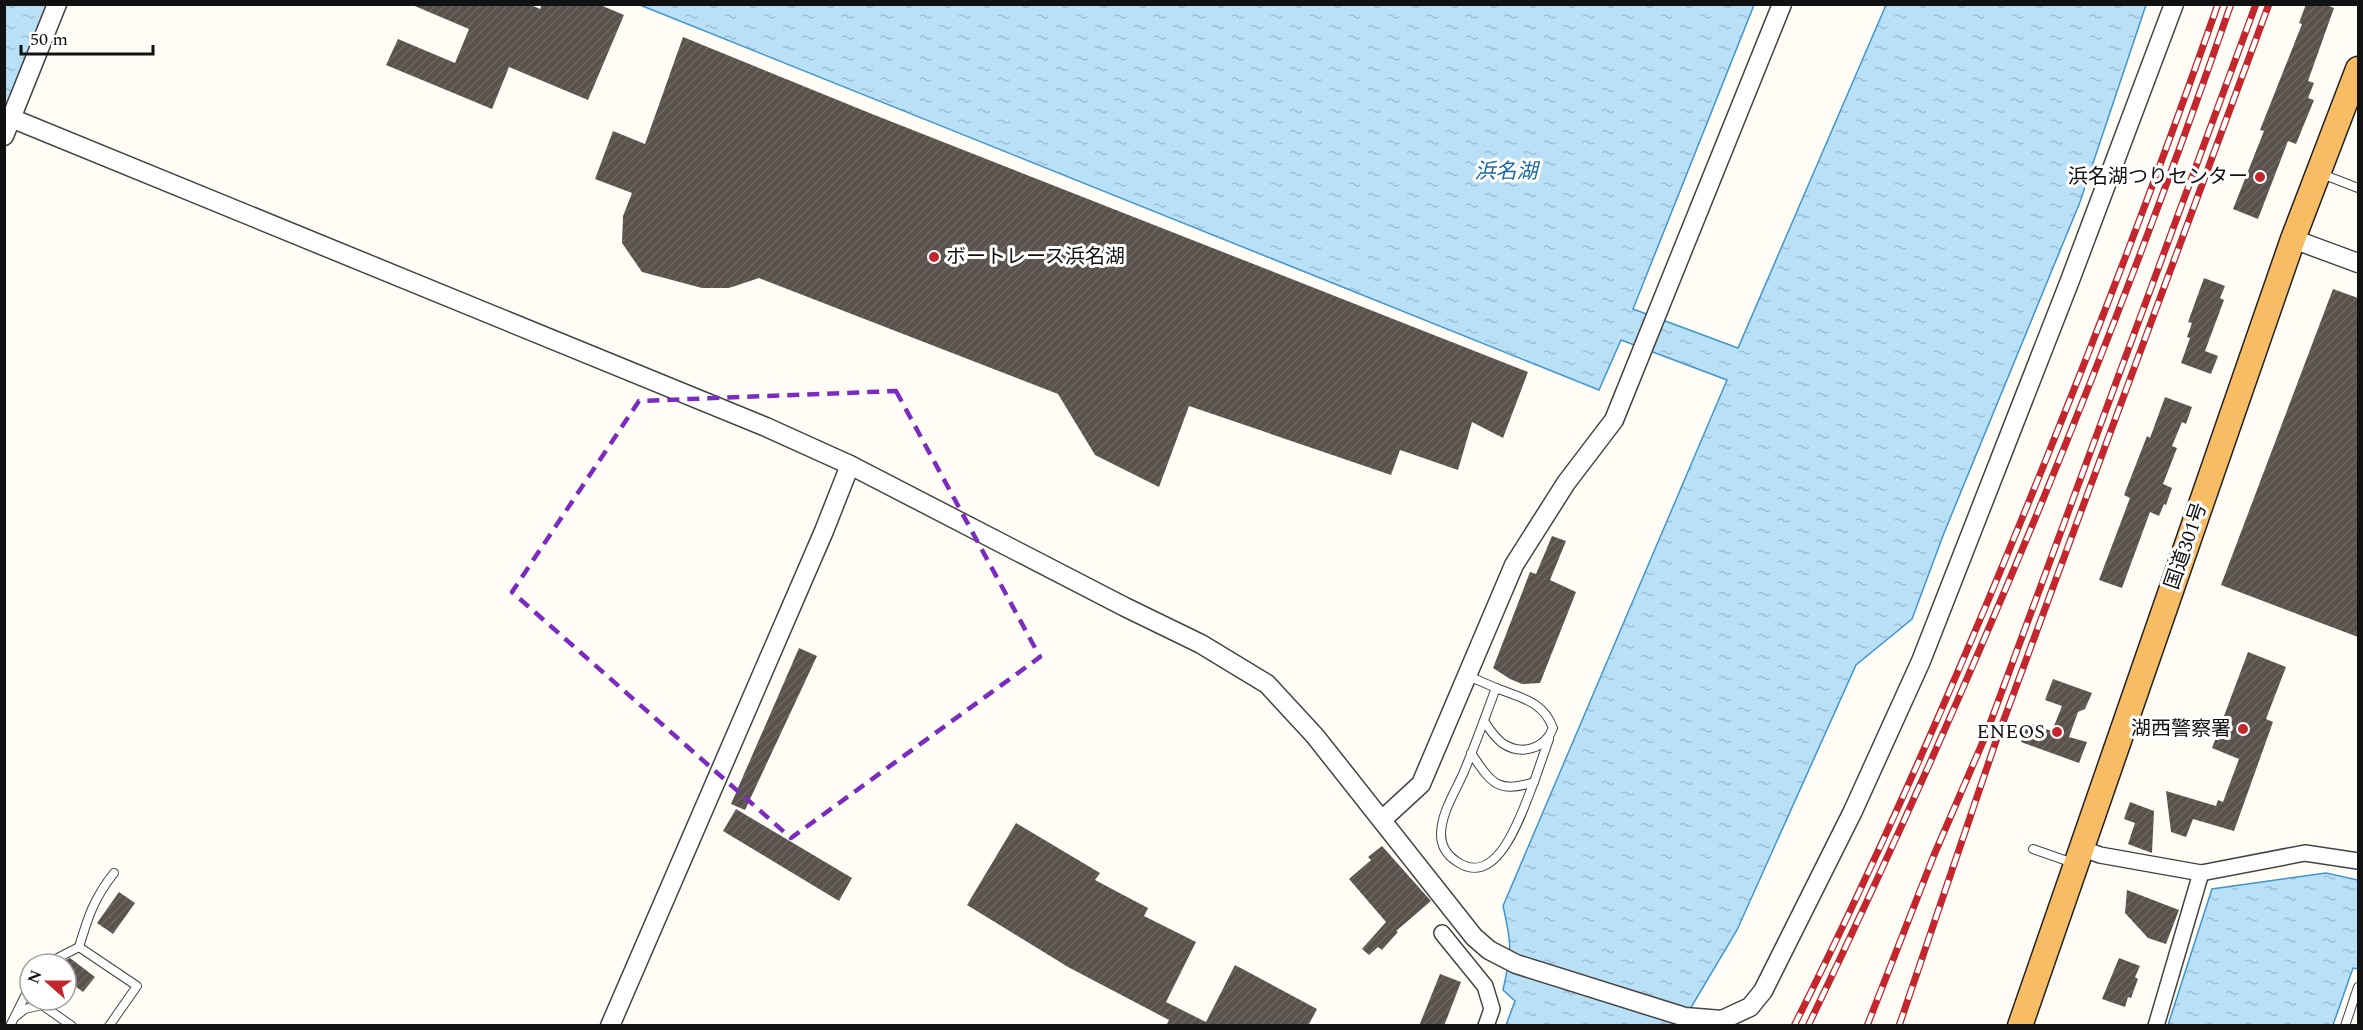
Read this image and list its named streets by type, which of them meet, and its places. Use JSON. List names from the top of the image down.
{
  "streets": {
    "highway": ["国道301号"]
  },
  "water": ["浜名湖"],
  "places": [
    "浜名湖つりセンター",
    "ボートレース浜名湖",
    "湖西警察署",
    "ENEOS"
  ],
  "scale_bar": "50 m",
  "north": "left"
}
